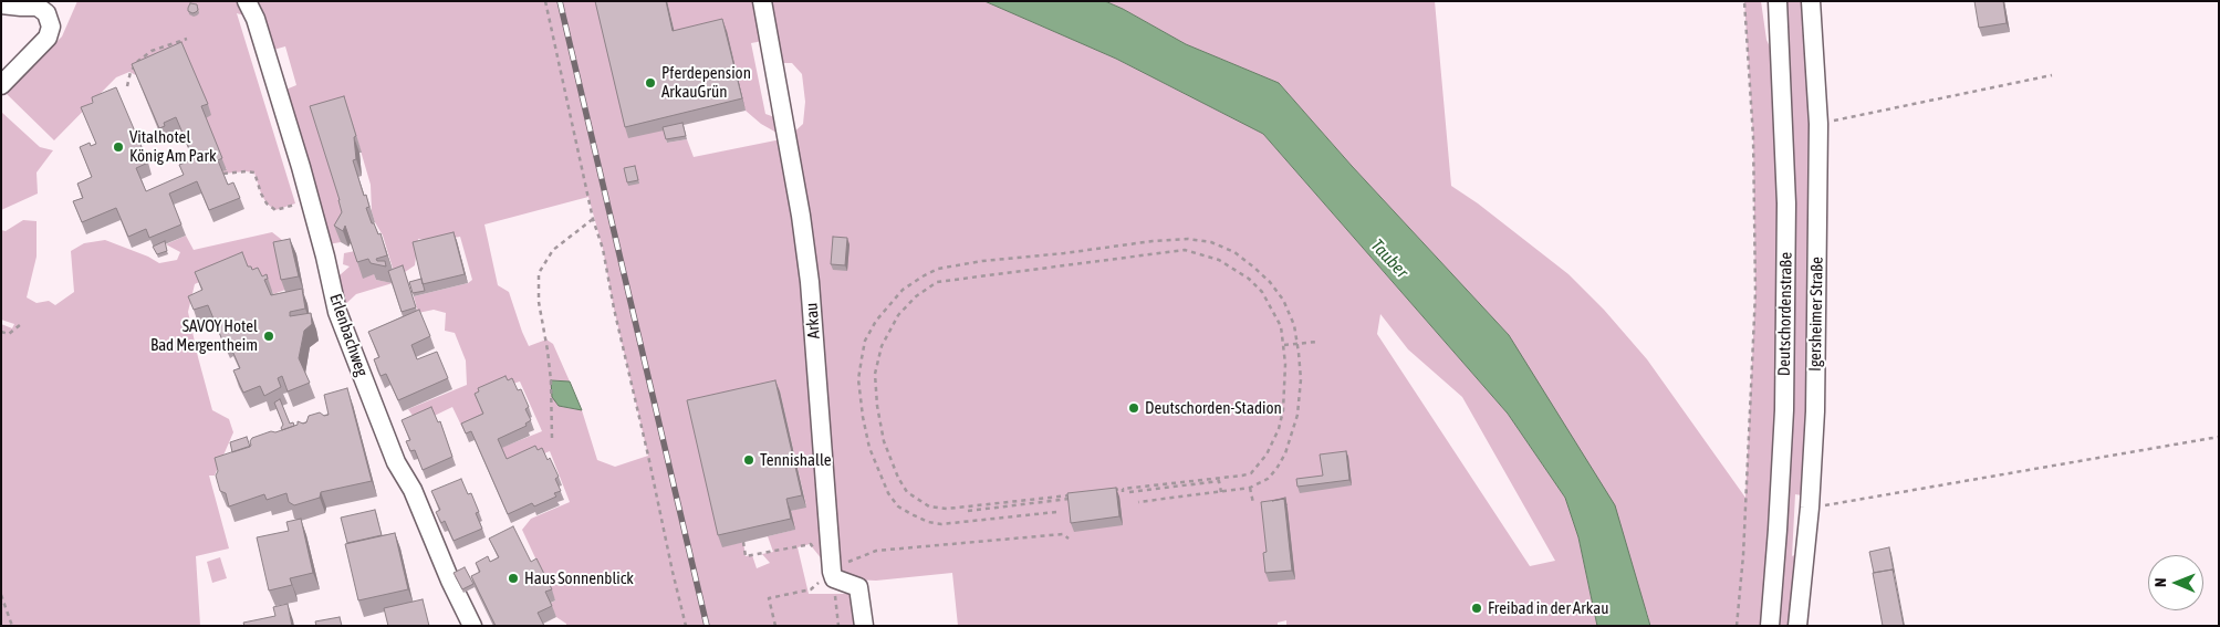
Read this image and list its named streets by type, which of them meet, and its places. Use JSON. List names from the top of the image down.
{
  "streets": {
    "street": [
      "Deutschordenstraße",
      "Igersheimer Straße",
      "Arkau",
      "Erlenbachweg"
    ]
  },
  "water": ["Tauber"],
  "places": [
    "Pferdepension ArkauGrün",
    "Vitalhotel König Am Park",
    "SAVOY Hotel Bad Mergentheim",
    "Deutschorden-Stadion",
    "Tennishalle",
    "Haus Sonnenblick",
    "Freibad in der Arkau"
  ],
  "north": "left"
}
